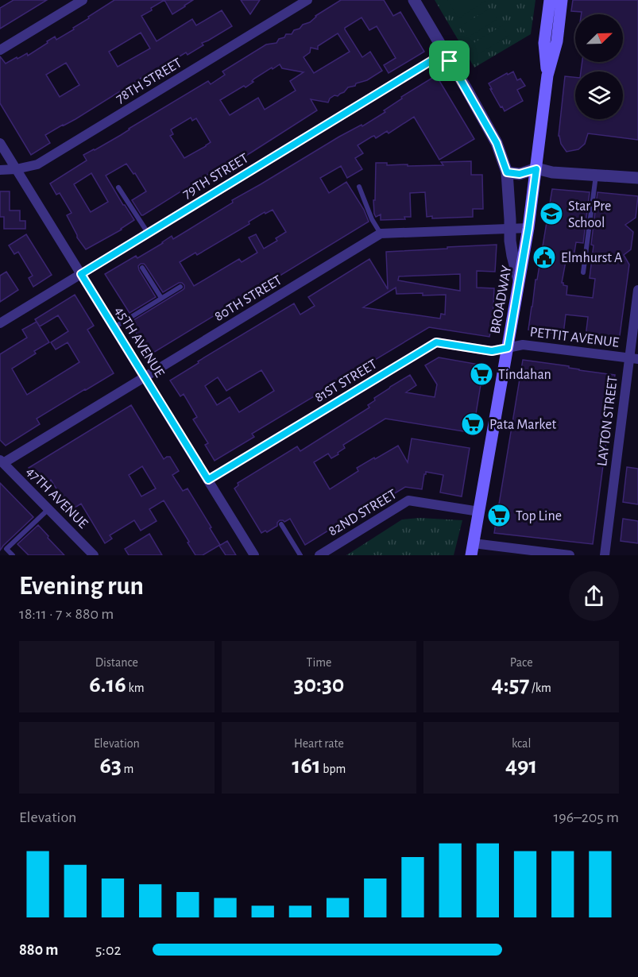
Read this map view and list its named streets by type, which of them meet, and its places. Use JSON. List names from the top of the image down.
{
  "streets": {
    "main road": ["BROADWAY"],
    "street": [
      "78TH STREET",
      "79TH STREET",
      "80TH STREET",
      "PETTIT AVENUE",
      "45TH AVENUE",
      "81ST STREET",
      "LAYTON STREET",
      "47TH AVENUE",
      "82ND STREET"
    ]
  },
  "crossings": [
    ["78TH STREET", "45TH AVENUE"],
    ["79TH STREET", "45TH AVENUE"],
    ["80TH STREET", "BROADWAY"],
    ["80TH STREET", "45TH AVENUE"],
    ["80TH STREET", "47TH AVENUE"],
    ["BROADWAY", "PETTIT AVENUE"],
    ["BROADWAY", "81ST STREET"],
    ["BROADWAY", "82ND STREET"],
    ["PETTIT AVENUE", "81ST STREET"],
    ["PETTIT AVENUE", "LAYTON STREET"],
    ["45TH AVENUE", "81ST STREET"]
  ],
  "places": {
    "school or university": ["Star Pre School"],
    "public building": ["Elmhurst A"],
    "supermarket": ["Tindahan", "Pata Market", "Top Line"]
  },
  "north": "top right",
  "page": {
    "heading": ["Evening run", "18:11 · 7 × 880 m"],
    "stats": [
      ["Distance", "6.16 km"],
      ["Time", "30:30"],
      ["Pace", "4:57 /km"],
      ["Elevation", "63 m"],
      ["Heart rate", "161 bpm"],
      ["kcal", "491"]
    ],
    "chart": ["Elevation", "196–205 m"],
    "list": [
      {
        "name": "880 m",
        "note": "5:02"
      }
    ]
  }
}
